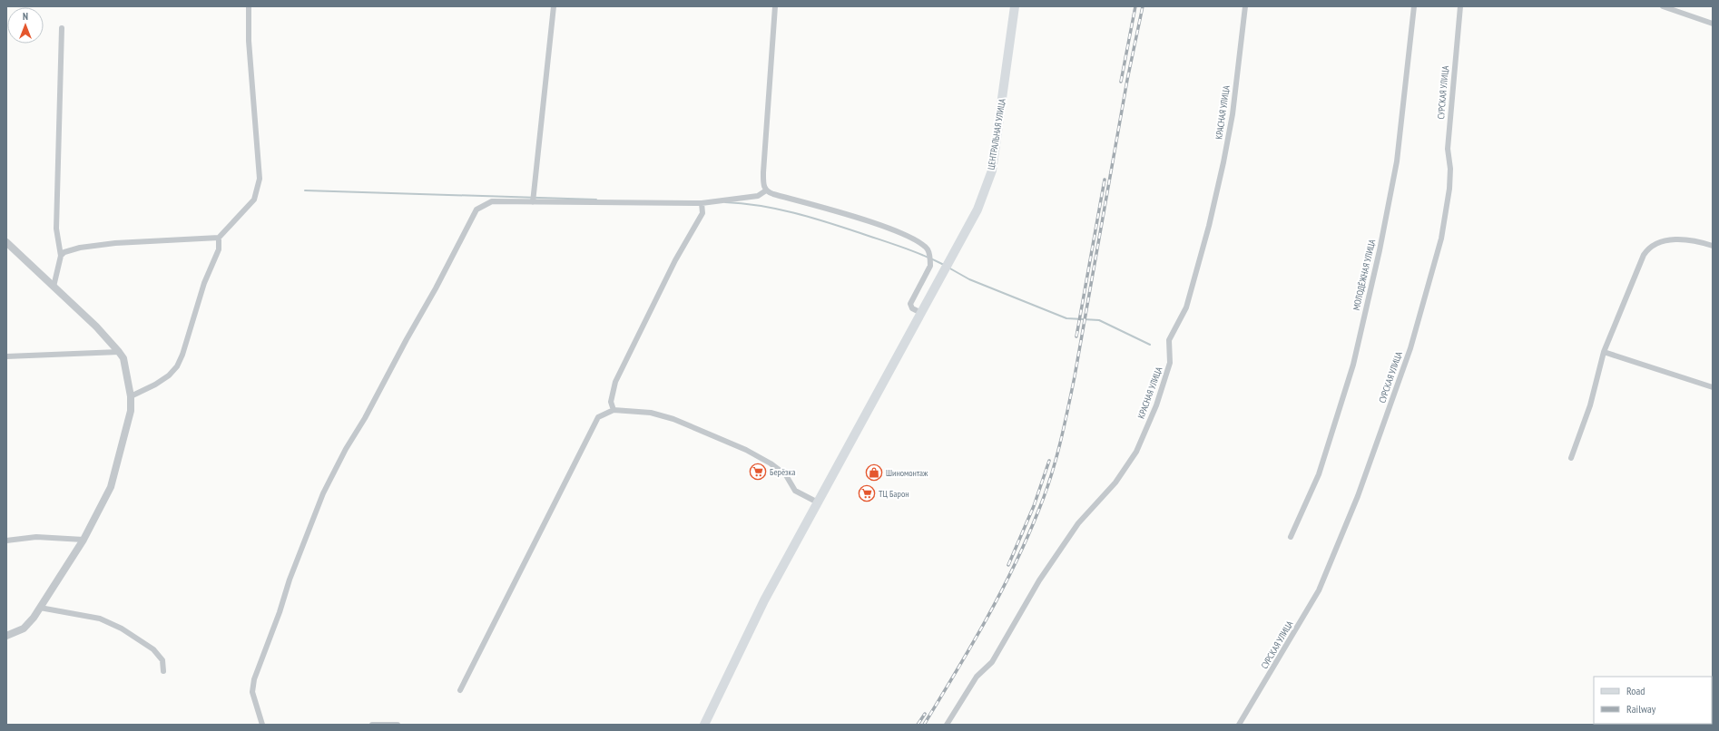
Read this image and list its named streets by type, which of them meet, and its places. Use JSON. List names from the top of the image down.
{
  "streets": {
    "main road": ["ЦЕНТРАЛЬНАЯ УЛИЦА"],
    "street": ["СУРСКАЯ УЛИЦА", "КРАСНАЯ УЛИЦА", "МОЛОДЁЖНАЯ УЛИЦА"]
  },
  "places": {
    "supermarket": ["Берёзка", "ТЦ Барон"],
    "shop": ["Шиномонтаж"]
  },
  "legend": ["Road", "Railway"],
  "north": "top"
}
